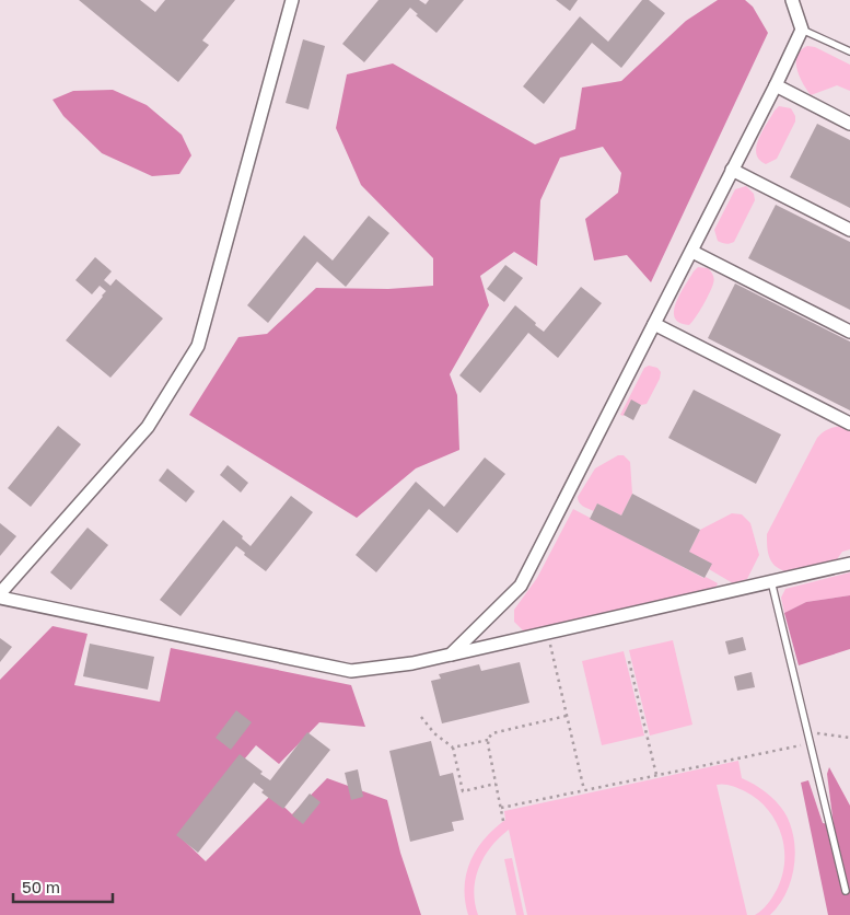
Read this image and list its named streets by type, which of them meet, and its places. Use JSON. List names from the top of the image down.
{
  "scale_bar": "50 m"
}
